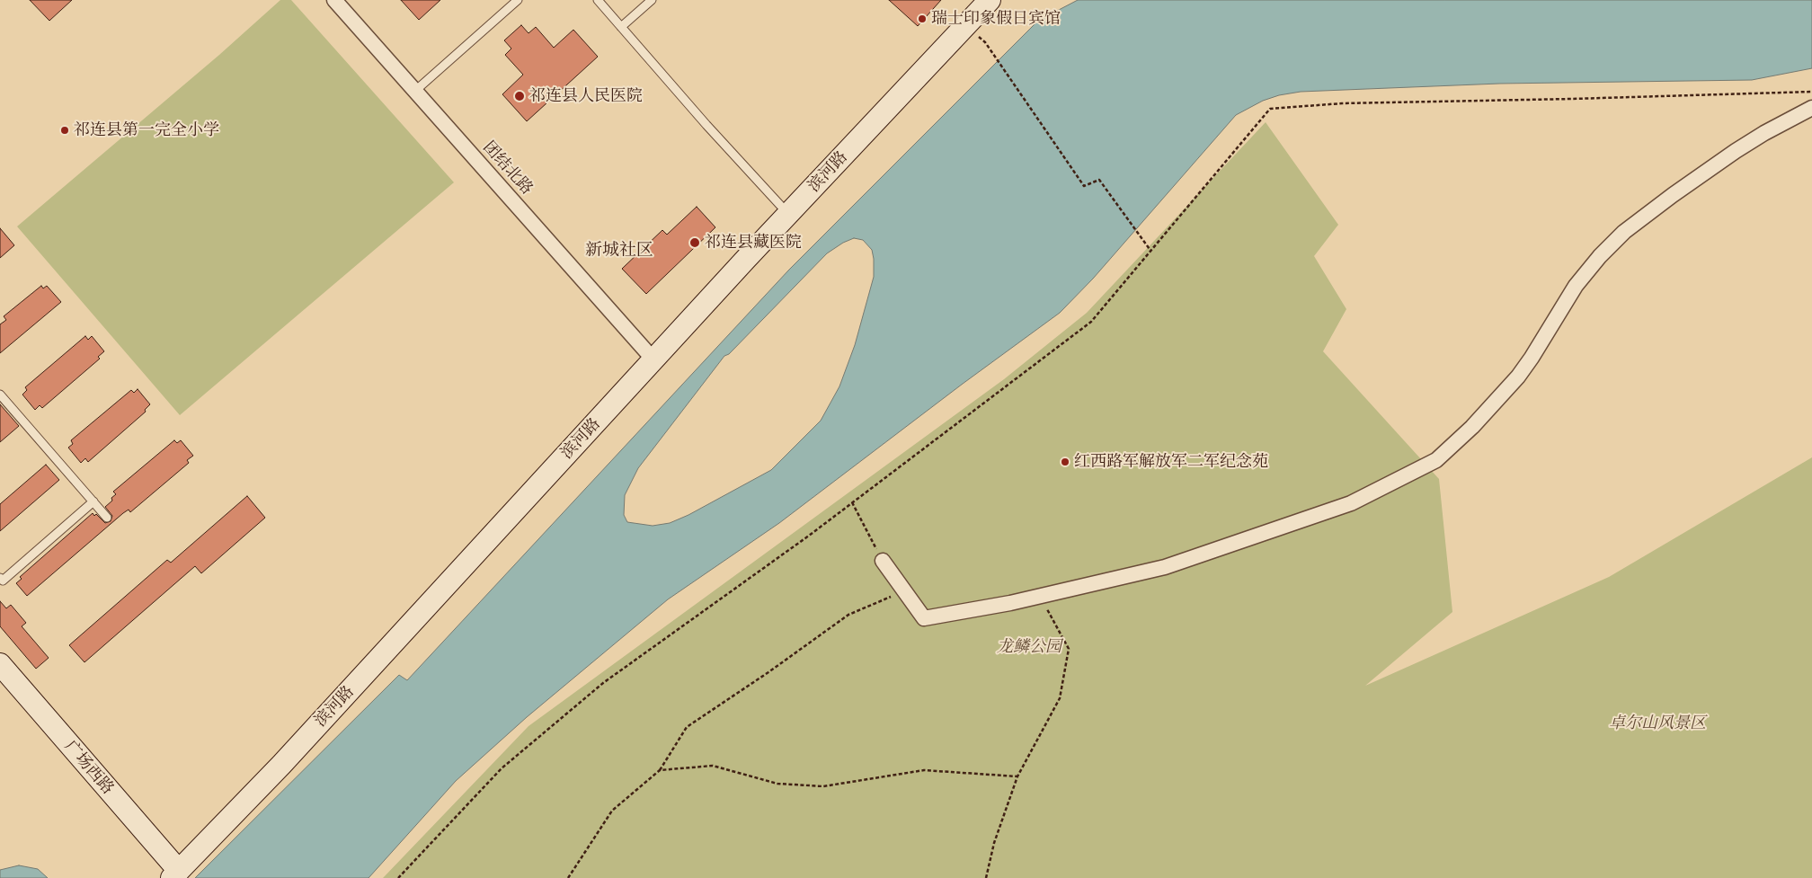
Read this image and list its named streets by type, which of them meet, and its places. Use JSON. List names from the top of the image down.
{
  "streets": {
    "street": ["团结北路", "滨河路", "广场西路"]
  },
  "crossings": [
    ["团结北路", "滨河路"],
    ["滨河路", "广场西路"]
  ],
  "districts": ["新城社区"],
  "parks": ["龙鳞公园", "卓尔山风景区"],
  "places": [
    "瑞士印象假日宾馆",
    "祁连县人民医院",
    "祁连县第一完全小学",
    "祁连县藏医院",
    "红西路军解放军二军纪念苑"
  ]
}
